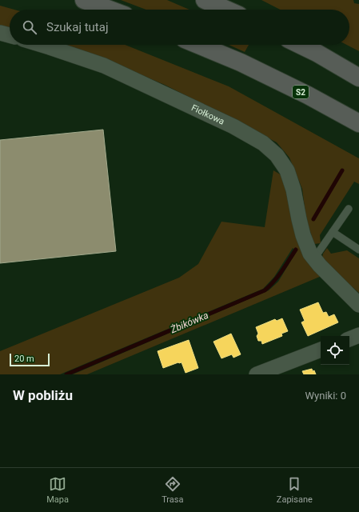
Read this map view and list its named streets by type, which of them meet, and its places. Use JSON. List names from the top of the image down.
{
  "streets": {
    "highway": ["S2"],
    "street": ["Fiołkowa"]
  },
  "water": ["Żbikówka"],
  "scale_bar": "20 m",
  "page": {
    "search": "Szukaj tutaj",
    "scale": "20 m",
    "heading": ["W pobliżu", "Wyniki: 0"],
    "nav": ["Mapa", "Trasa", "Zapisane"]
  }
}
